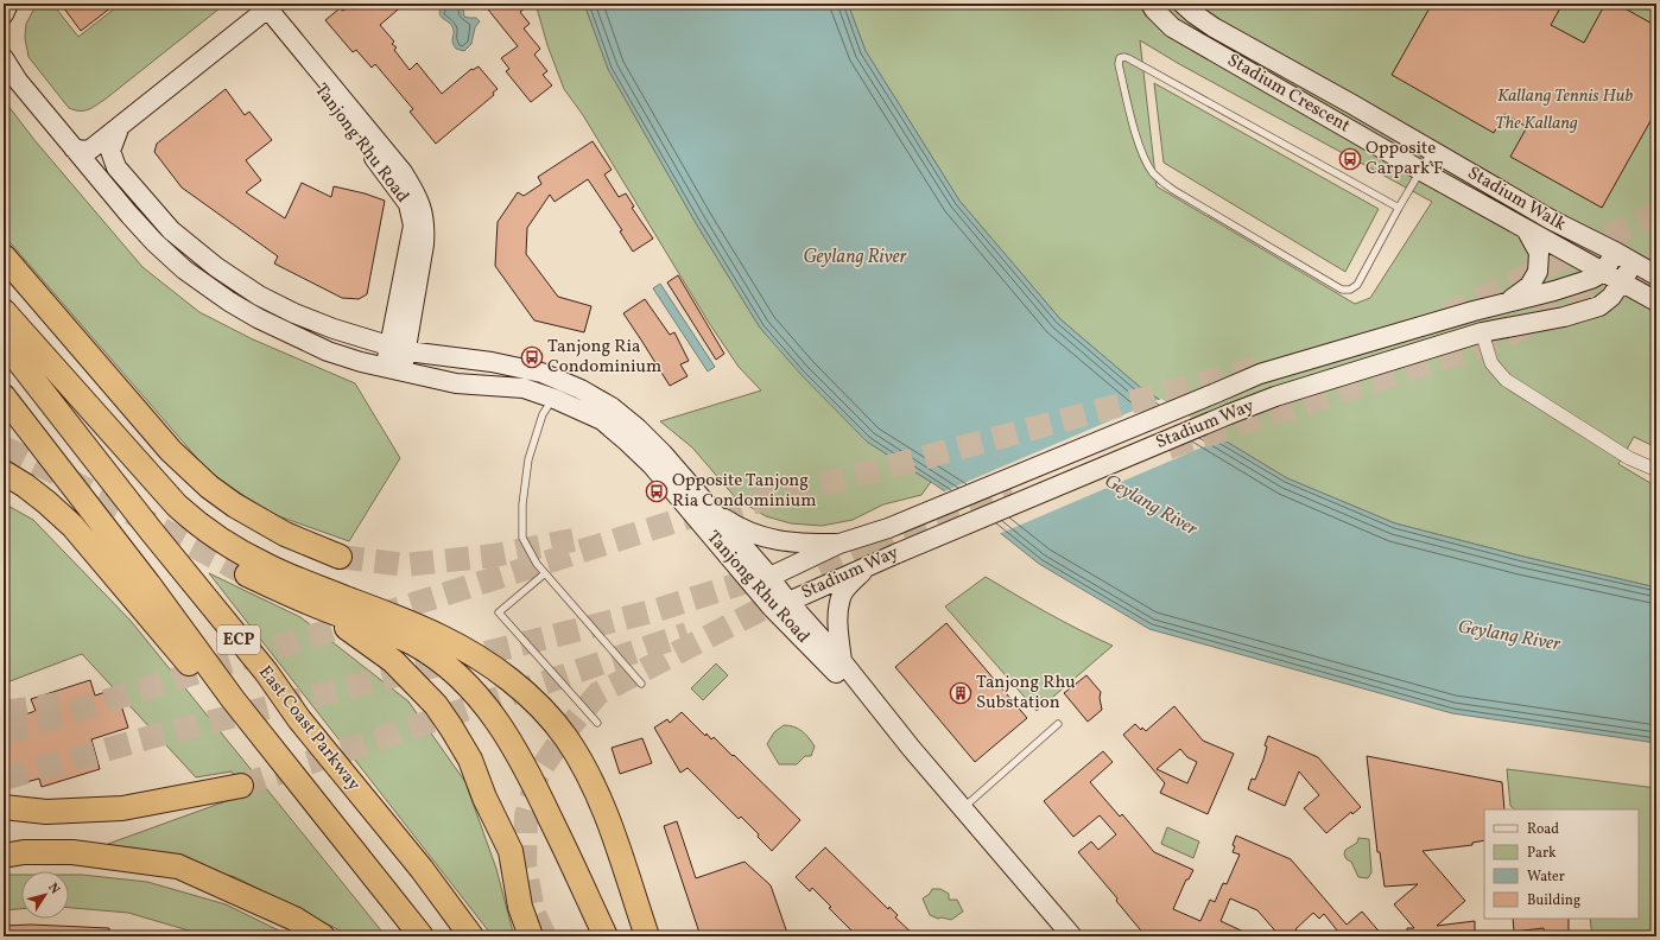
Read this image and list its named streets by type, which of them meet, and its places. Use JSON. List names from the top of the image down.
{
  "streets": {
    "highway": ["ECP", "East Coast Parkway"],
    "street": [
      "Stadium Crescent",
      "Tanjong Rhu Road",
      "Stadium Walk",
      "Stadium Way"
    ]
  },
  "crossings": [
    ["Stadium Crescent", "Stadium Way"],
    ["Tanjong Rhu Road", "Stadium Way"],
    ["Stadium Walk", "Stadium Way"]
  ],
  "water": ["Geylang River"],
  "parks": ["Kallang Tennis Hub", "The Kallang"],
  "places": {
    "bus stop": ["Opposite Carpark F", "Tanjong Ria Condominium", "Opposite Tanjong Ria Condominium"],
    "building": ["Tanjong Rhu Substation"]
  },
  "legend": [
    "Road",
    "Park",
    "Water",
    "Building"
  ],
  "north": "top right"
}
